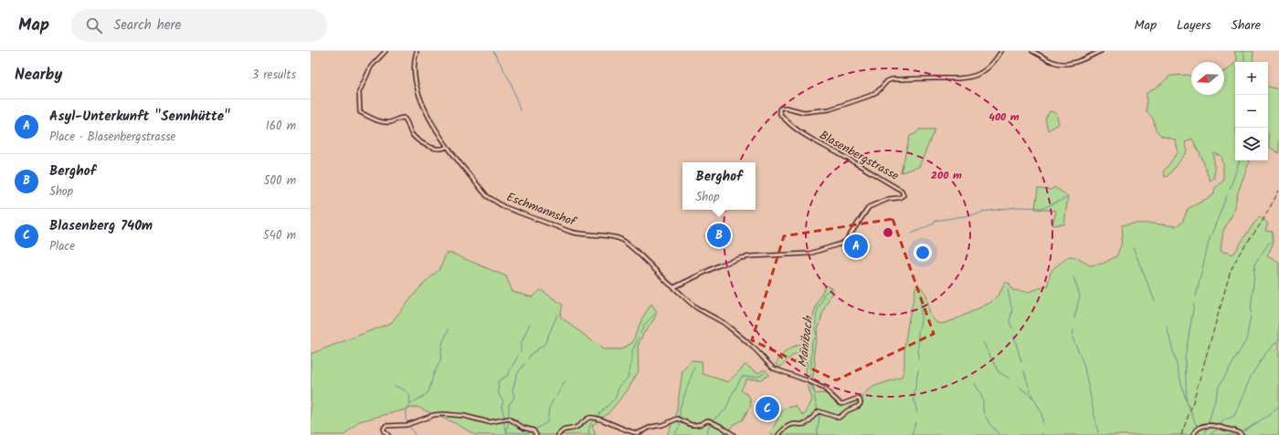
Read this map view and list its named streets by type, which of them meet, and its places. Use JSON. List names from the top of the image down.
{
  "streets": {
    "street": ["Blasenbergstrasse", "Eschmannshof"]
  },
  "crossings": [
    ["Blasenbergstrasse", "Eschmannshof"]
  ],
  "water": ["Mänibach"],
  "north": "left",
  "page": {
    "header": "Map",
    "search": "Search here",
    "nav": ["Map", "Layers", "Share"],
    "heading": ["Nearby", "3 results"],
    "map_buttons": ["+", "−"],
    "list": [
      {
        "mark": "A",
        "name": "Asyl-Unterkunft \"Sennhütte\"",
        "note": "Place · Blasenbergstrasse",
        "value": "160 m"
      },
      {
        "mark": "B",
        "name": "Berghof",
        "note": "Shop",
        "value": "500 m"
      },
      {
        "mark": "C",
        "name": "Blasenberg 740m",
        "note": "Place",
        "value": "540 m"
      }
    ],
    "popup": ["Berghof", "Shop"],
    "pins": ["B", "A", "C"]
  },
  "rings": ["400 m", "200 m"]
}
